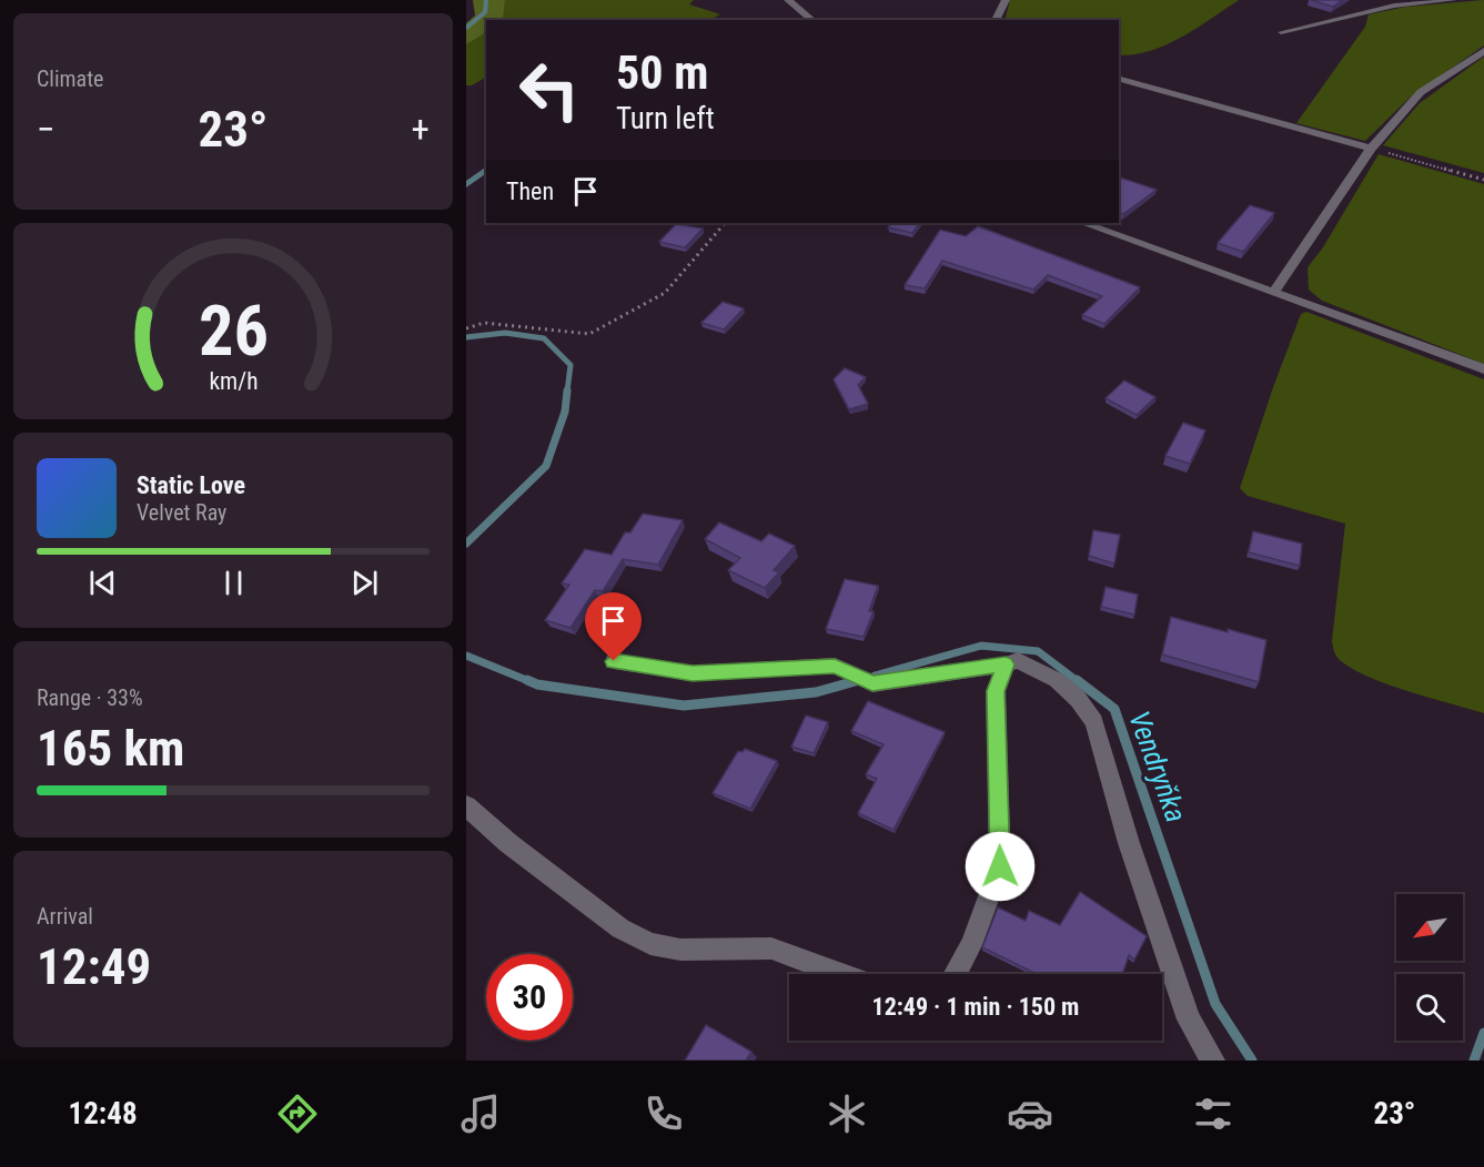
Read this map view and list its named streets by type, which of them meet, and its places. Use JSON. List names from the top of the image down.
{
  "water": ["Vendryňka"],
  "north": "bottom left",
  "page": {
    "tile": [
      "Climate",
      ["Range · 33%", "165 km"],
      ["Arrival", "12:49"]
    ],
    "turn": ["50 m", "Turn left"],
    "heat": ["−", "23°", "+"],
    "then": "Then",
    "song": ["Static Love", "Velvet Ray"],
    "limit": "30",
    "trip": "12:49 · 1 min · 150 m",
    "tabs": ["12:48", "23°"],
    "gauge": ["26", "km/h"]
  }
}
